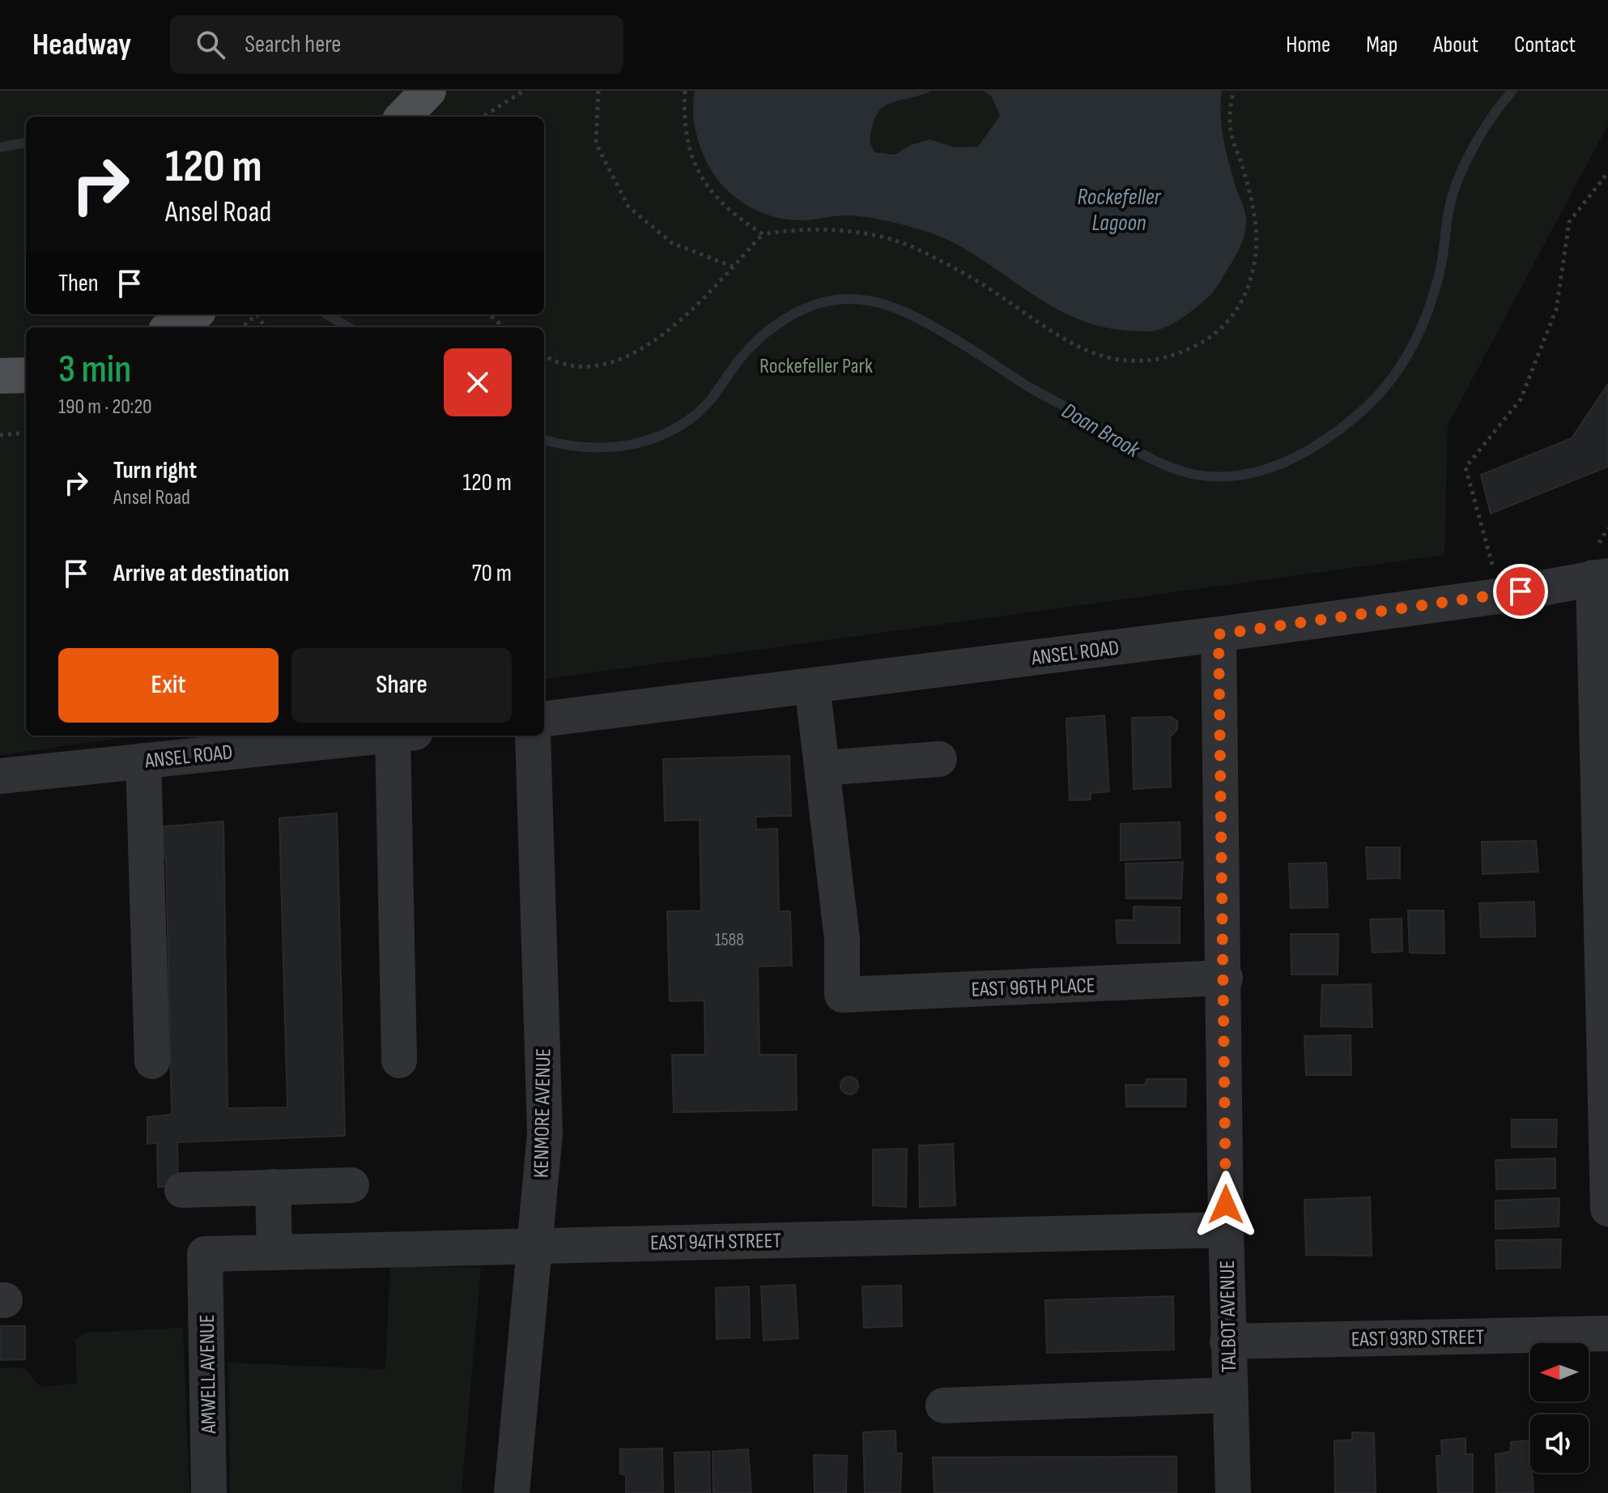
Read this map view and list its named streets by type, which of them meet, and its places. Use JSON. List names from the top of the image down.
{
  "streets": {
    "street": [
      "ANSEL ROAD",
      "EAST 96TH PLACE",
      "KENMORE AVENUE",
      "EAST 94TH STREET",
      "TALBOT AVENUE",
      "EAST 93RD STREET",
      "AMWELL AVENUE"
    ]
  },
  "crossings": [
    ["ANSEL ROAD", "TALBOT AVENUE"],
    ["EAST 96TH PLACE", "TALBOT AVENUE"],
    ["KENMORE AVENUE", "EAST 94TH STREET"],
    ["EAST 94TH STREET", "TALBOT AVENUE"],
    ["EAST 94TH STREET", "AMWELL AVENUE"],
    ["TALBOT AVENUE", "EAST 93RD STREET"]
  ],
  "water": ["Rockefeller Lagoon", "Doan Brook"],
  "parks": ["Rockefeller Park"],
  "house_numbers": ["1588"],
  "north": "left",
  "page": {
    "header": "Headway",
    "search": "Search here",
    "nav": [
      "Home",
      "Map",
      "About",
      "Contact"
    ],
    "turn": ["120 m", "Ansel Road"],
    "then": "Then",
    "heading": ["3 min", "190 m · 20:20"],
    "list": [
      {
        "name": "Turn right",
        "note": "Ansel Road",
        "value": "120 m"
      },
      {
        "name": "Arrive at destination",
        "value": "70 m"
      }
    ],
    "buttons": ["Exit", "Share"]
  }
}
